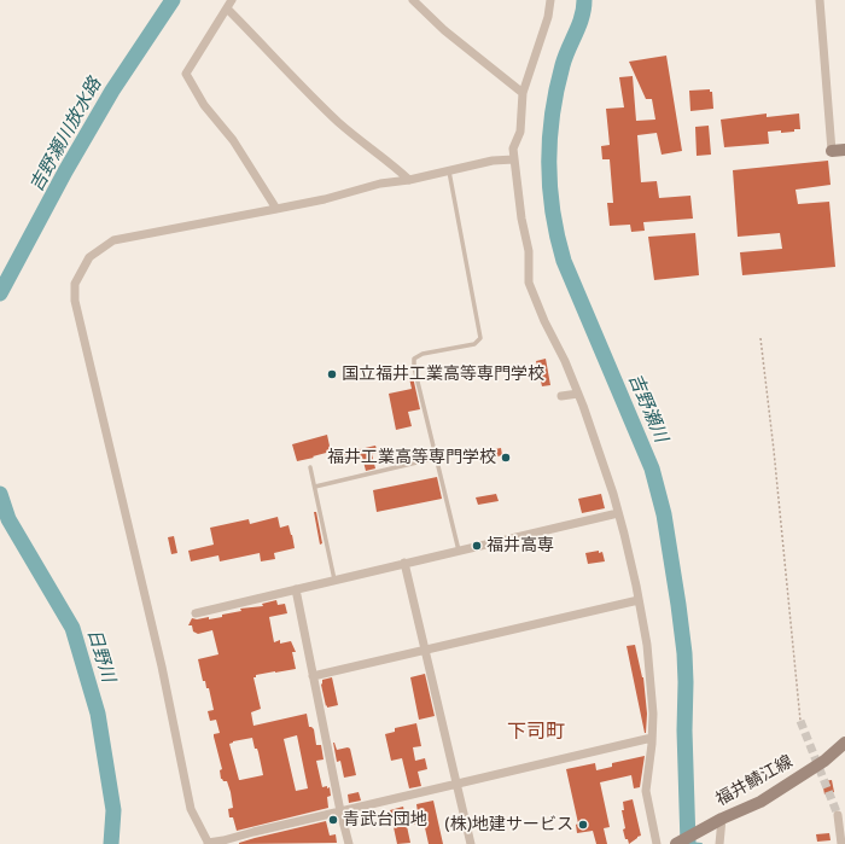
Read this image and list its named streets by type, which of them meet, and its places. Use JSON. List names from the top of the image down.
{
  "streets": {
    "main road": ["福井鯖江線"]
  },
  "districts": ["下司町"],
  "water": ["吉野瀬川放水路", "吉野瀬川", "日野川"],
  "places": [
    "国立福井工業高等専門学校",
    "福井工業高等専門学校",
    "福井高専",
    "青武台団地",
    "(株)地建サービス"
  ]
}
